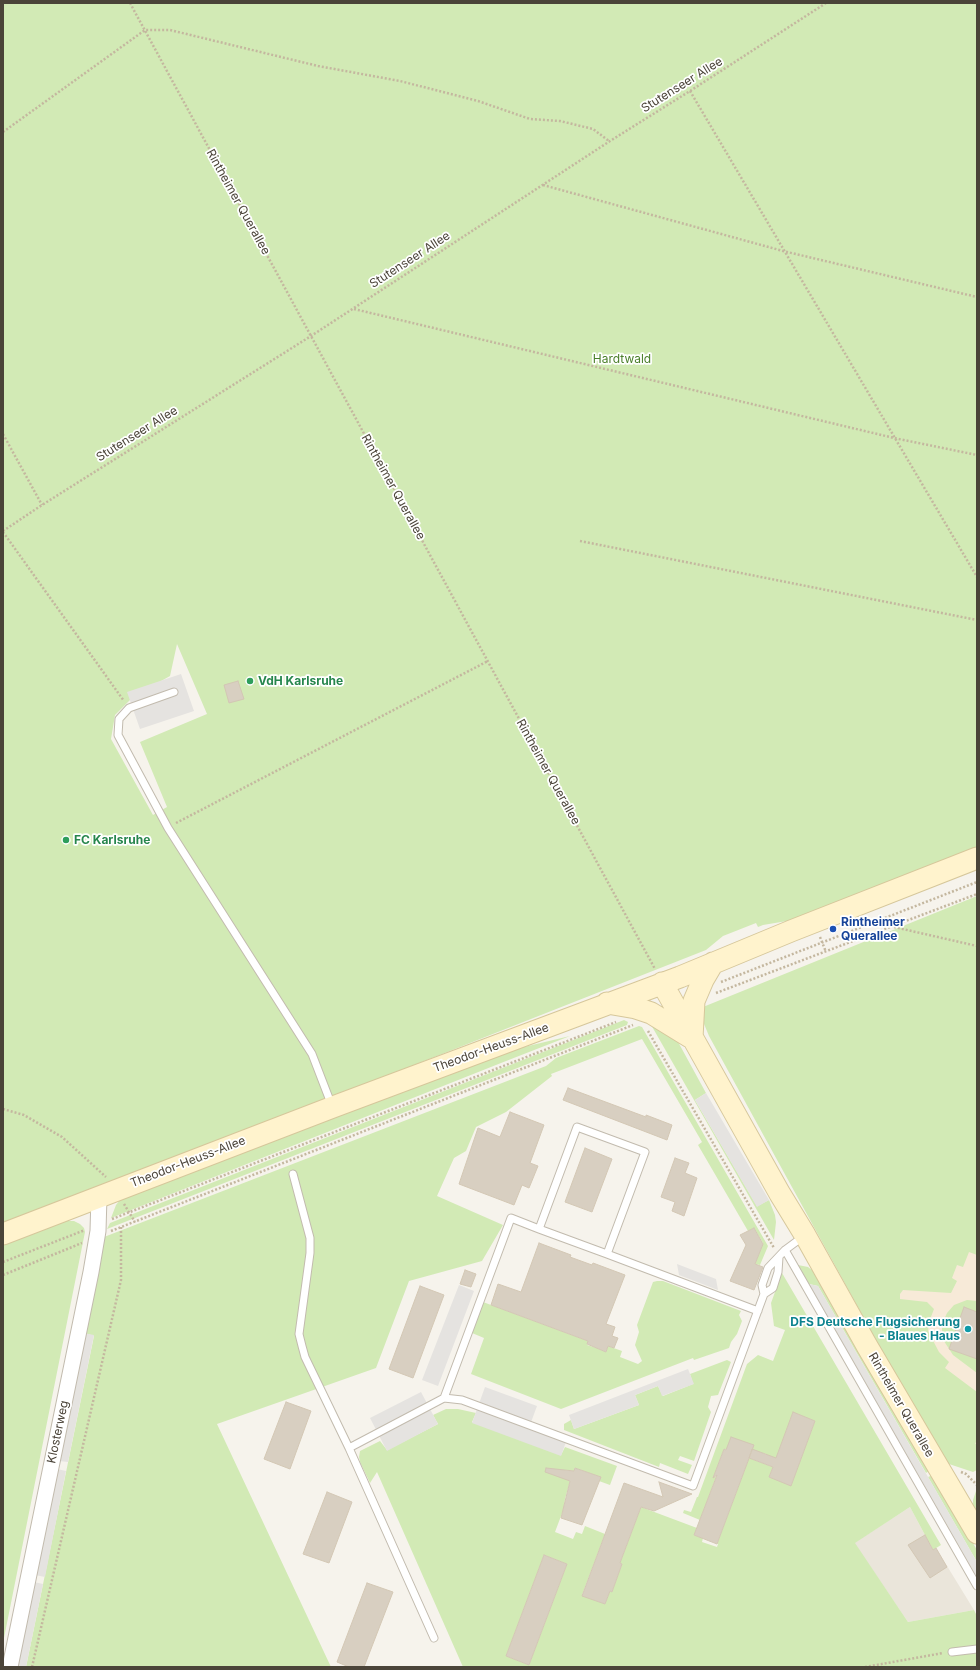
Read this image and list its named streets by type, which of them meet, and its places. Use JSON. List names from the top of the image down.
{
  "streets": {
    "main road": ["Rintheimer Querallee", "Theodor-Heuss-Allee"],
    "street": ["Klosterweg"],
    "path": ["Stutenseer Allee"]
  },
  "crossings": [
    ["Stutenseer Allee", "Rintheimer Querallee"],
    ["Rintheimer Querallee", "Theodor-Heuss-Allee"],
    ["Theodor-Heuss-Allee", "Klosterweg"]
  ],
  "parks": ["Hardtwald"],
  "places": [
    "VdH Karlsruhe",
    "FC Karlsruhe",
    "Rintheimer Querallee",
    "DFS Deutsche Flugsicherung - Blaues Haus"
  ]
}
